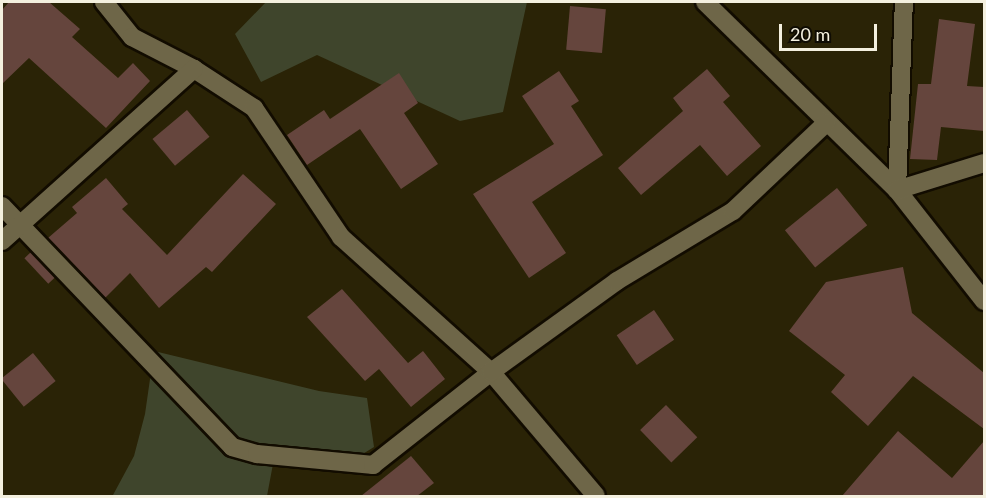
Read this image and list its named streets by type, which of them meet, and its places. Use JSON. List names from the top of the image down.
{
  "scale_bar": "20 m"
}
